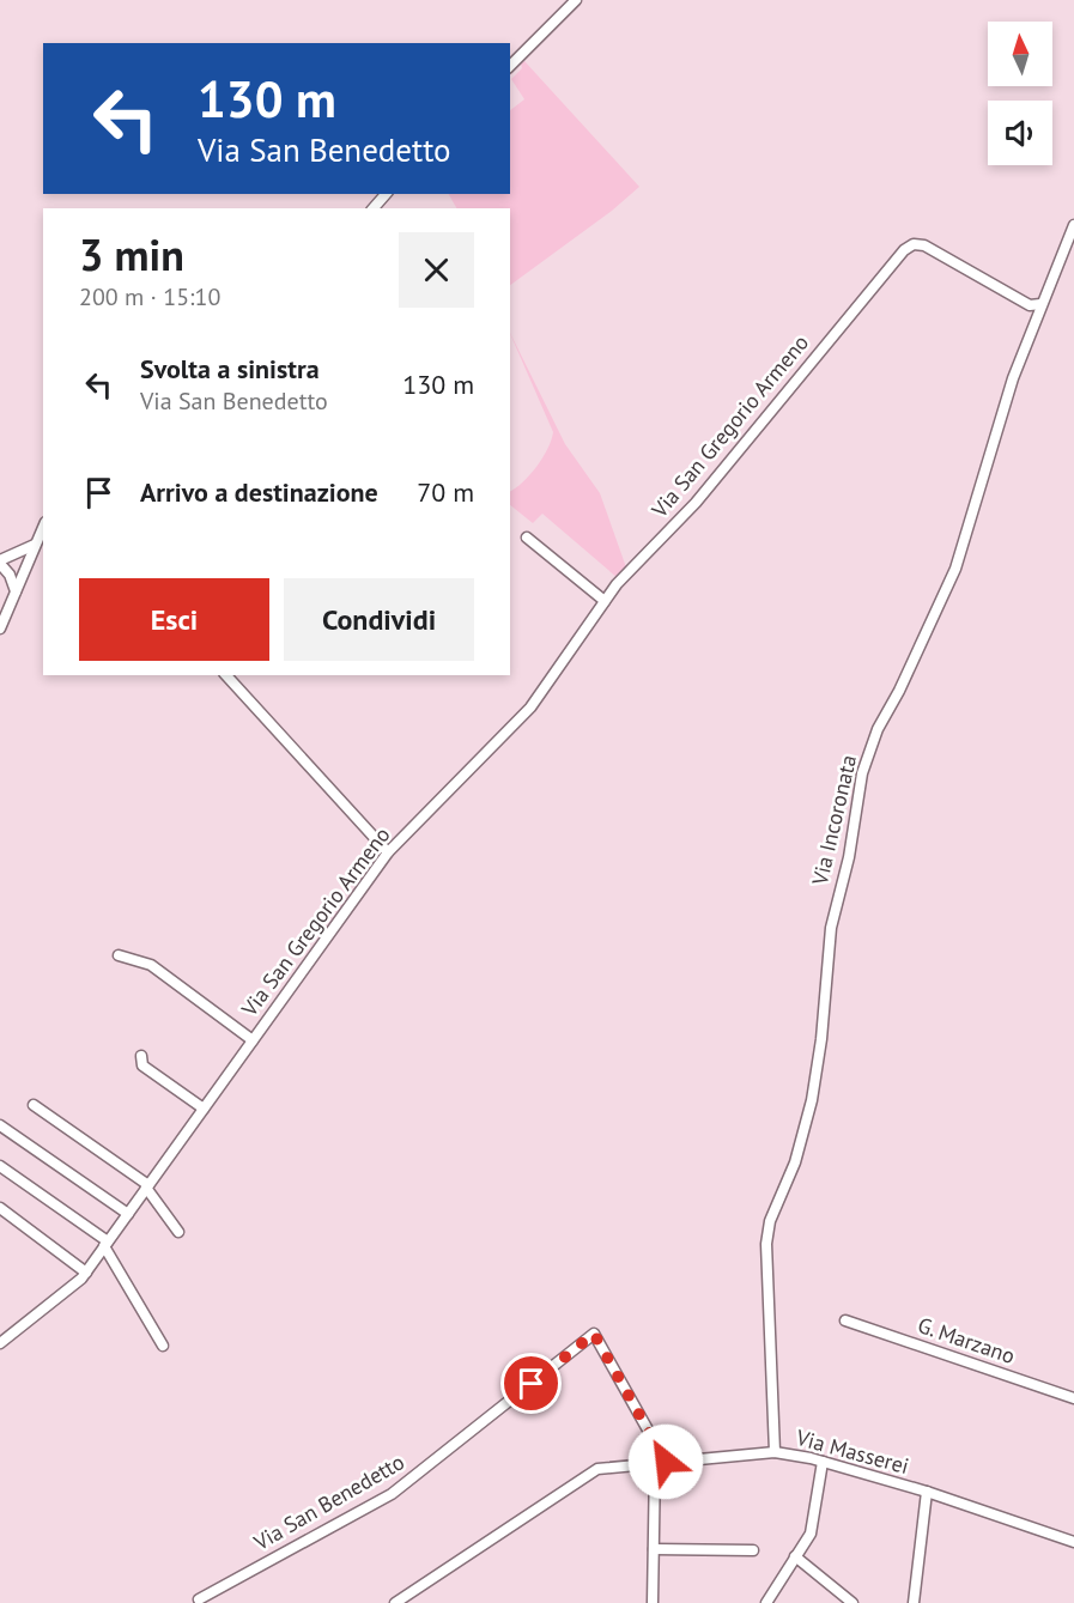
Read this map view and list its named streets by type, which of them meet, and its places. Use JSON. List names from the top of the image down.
{
  "streets": {
    "street": [
      "Via San Gregorio Armeno",
      "Via Incoronata",
      "G. Marzano",
      "Via Masserei",
      "Via San Benedetto"
    ]
  },
  "crossings": [
    ["Via San Gregorio Armeno", "Via Incoronata"],
    ["Via Incoronata", "Via Masserei"],
    ["Via Masserei", "Via San Benedetto"]
  ],
  "north": "top",
  "page": {
    "turn": ["130 m", "Via San Benedetto"],
    "heading": ["3 min", "200 m · 15:10"],
    "list": [
      {
        "name": "Svolta a sinistra",
        "note": "Via San Benedetto",
        "value": "130 m"
      },
      {
        "name": "Arrivo a destinazione",
        "value": "70 m"
      }
    ],
    "buttons": ["Esci", "Condividi"]
  }
}
